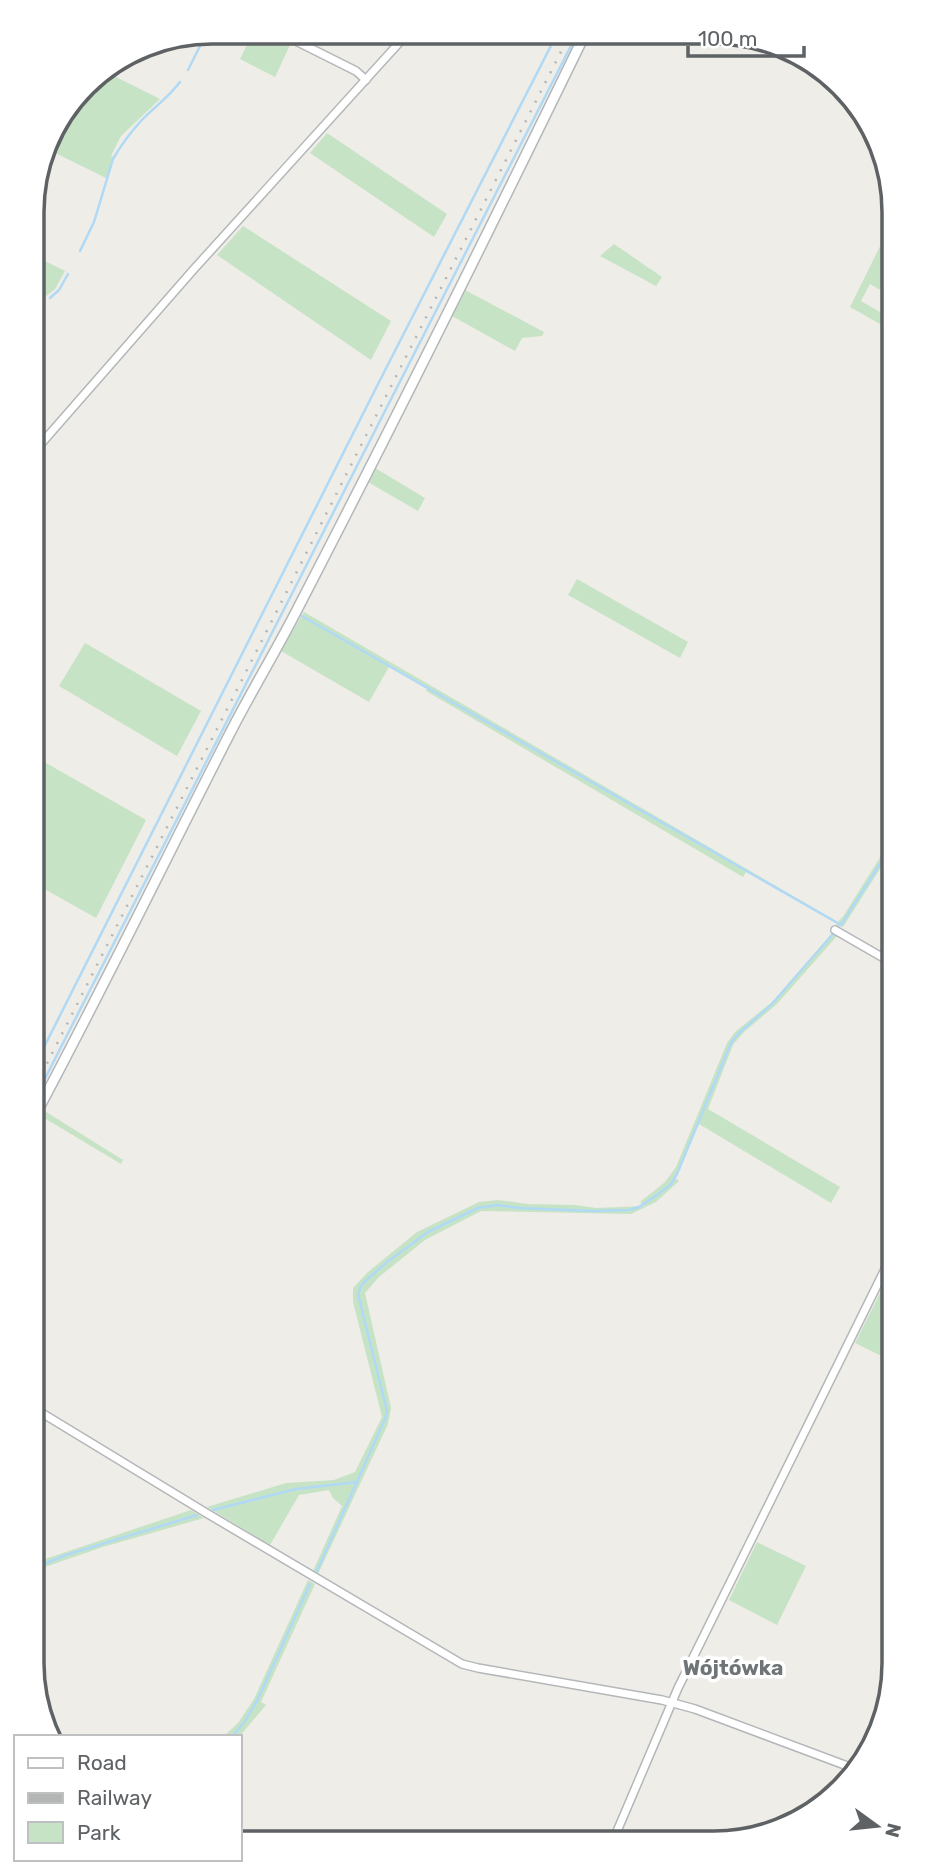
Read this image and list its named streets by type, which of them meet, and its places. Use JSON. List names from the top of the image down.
{
  "districts": ["Wójtówka"],
  "legend": ["Road", "Railway", "Park"],
  "scale_bar": "100 m",
  "north": "right"
}
